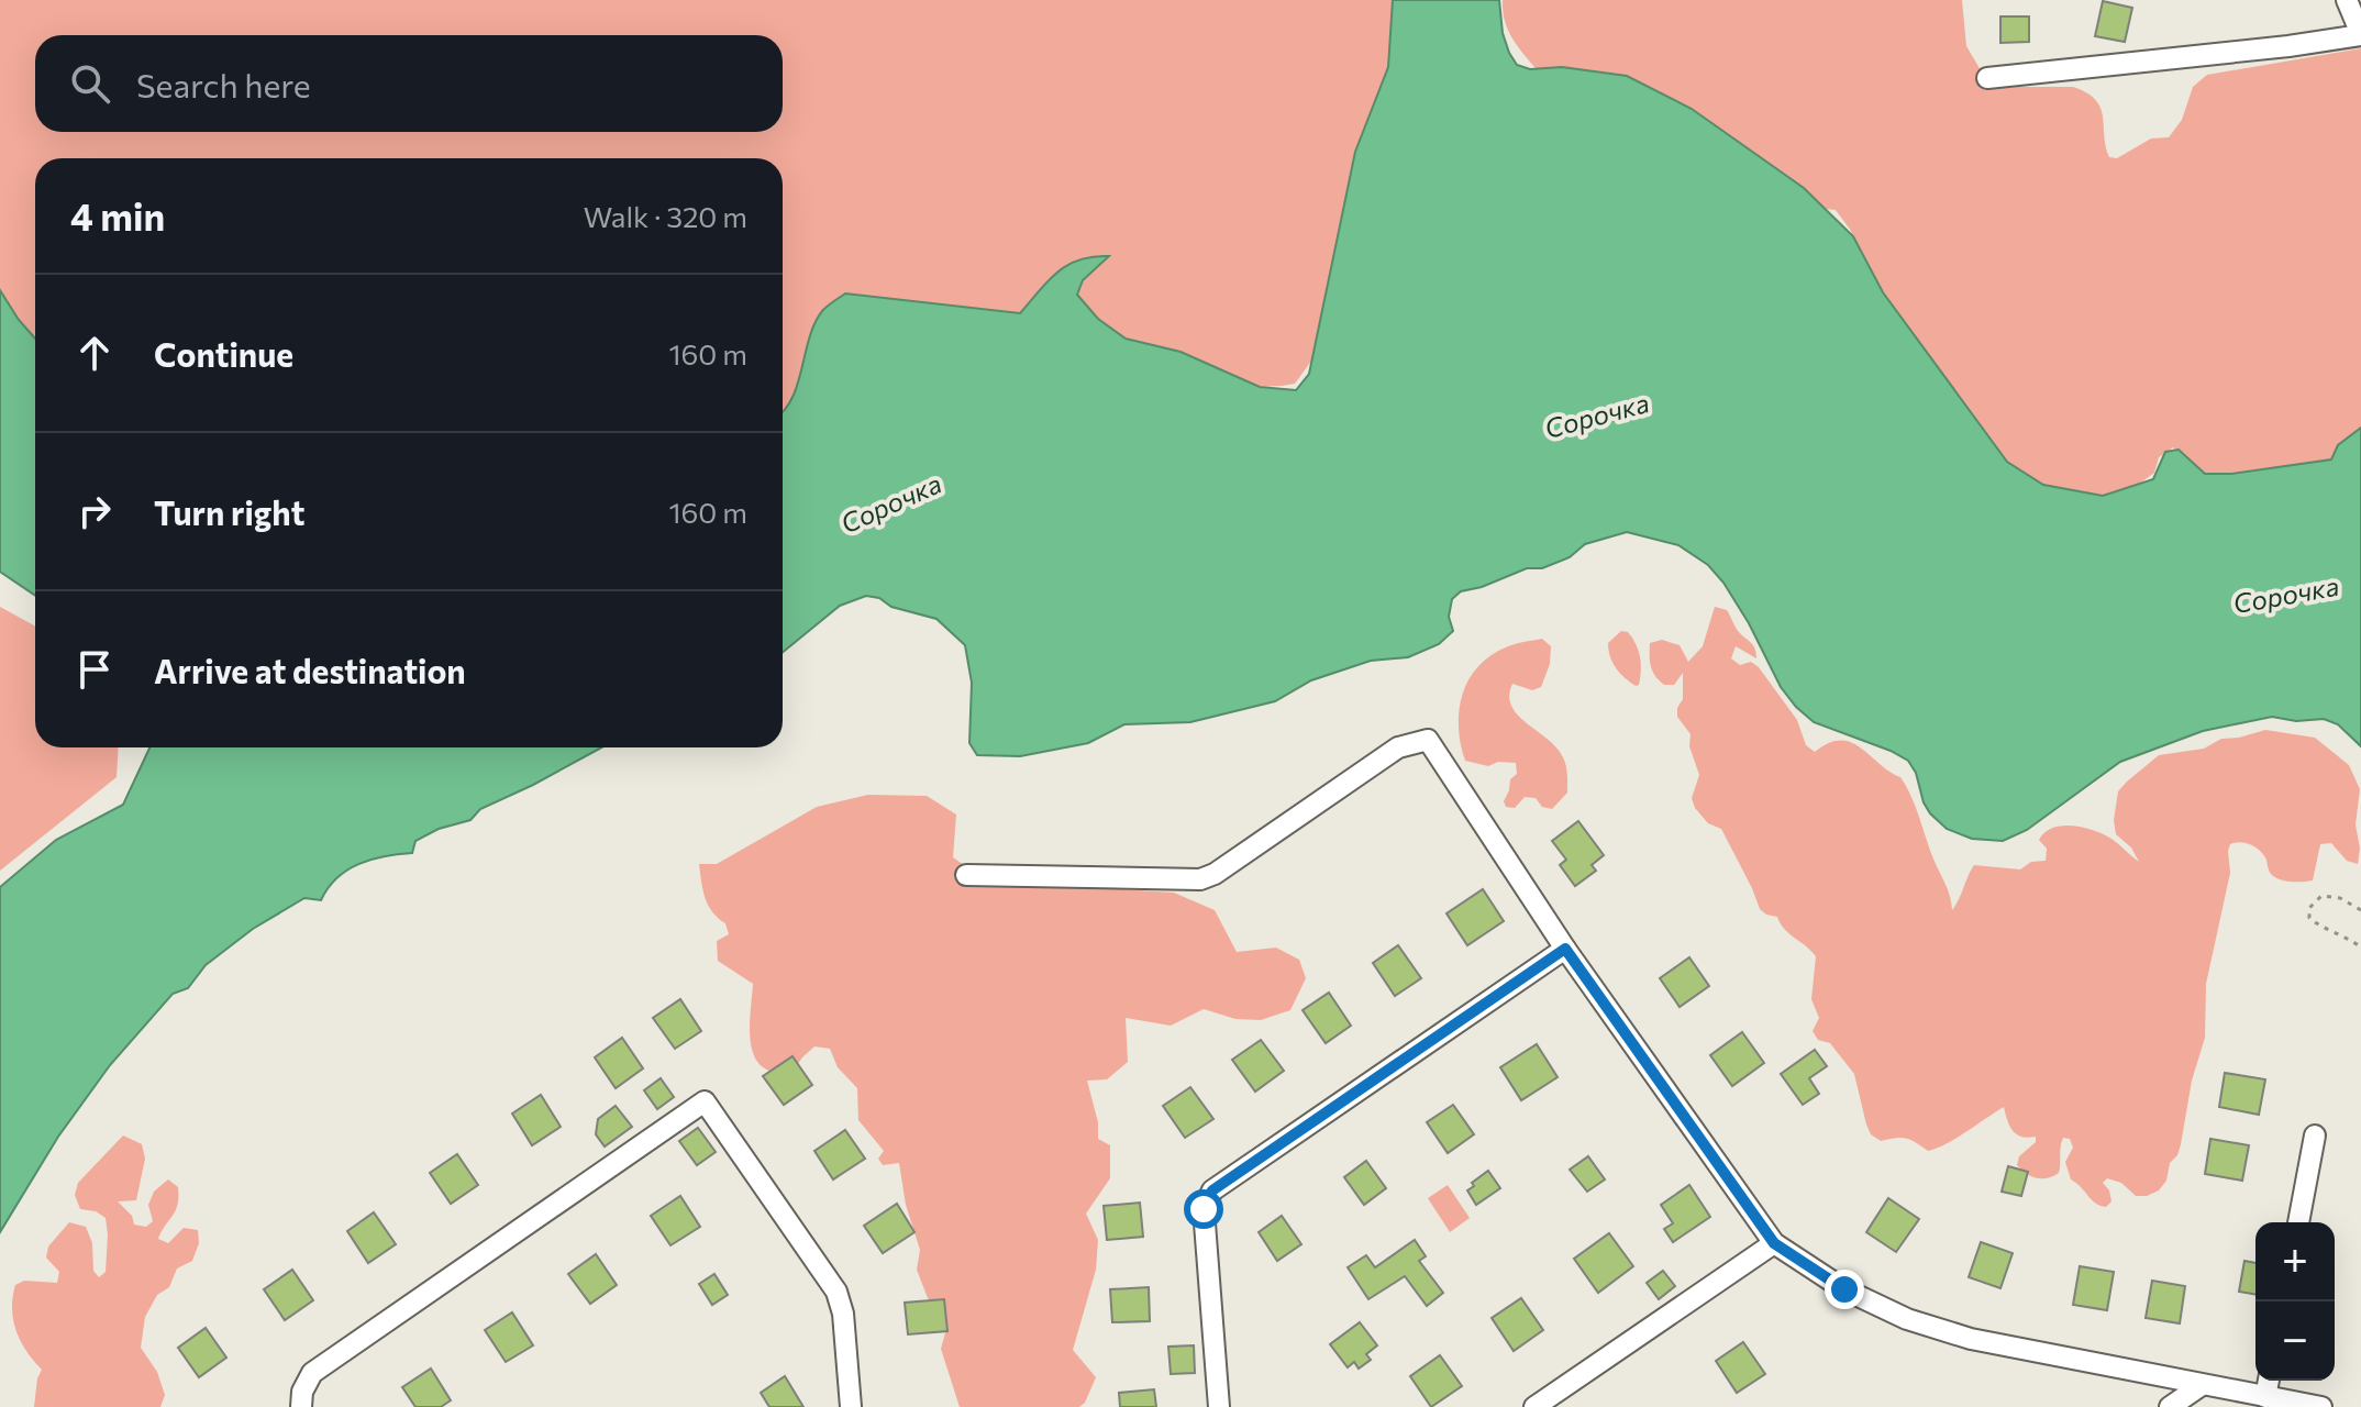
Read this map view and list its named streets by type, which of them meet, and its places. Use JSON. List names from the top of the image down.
{
  "water": ["Сорочка"],
  "page": {
    "search": "Search here",
    "heading": ["4 min", "Walk · 320 m"],
    "list": [
      ["Continue", "160 m"],
      ["Turn right", "160 m"],
      "Arrive at destination"
    ],
    "map_buttons": ["+", "−"]
  }
}
